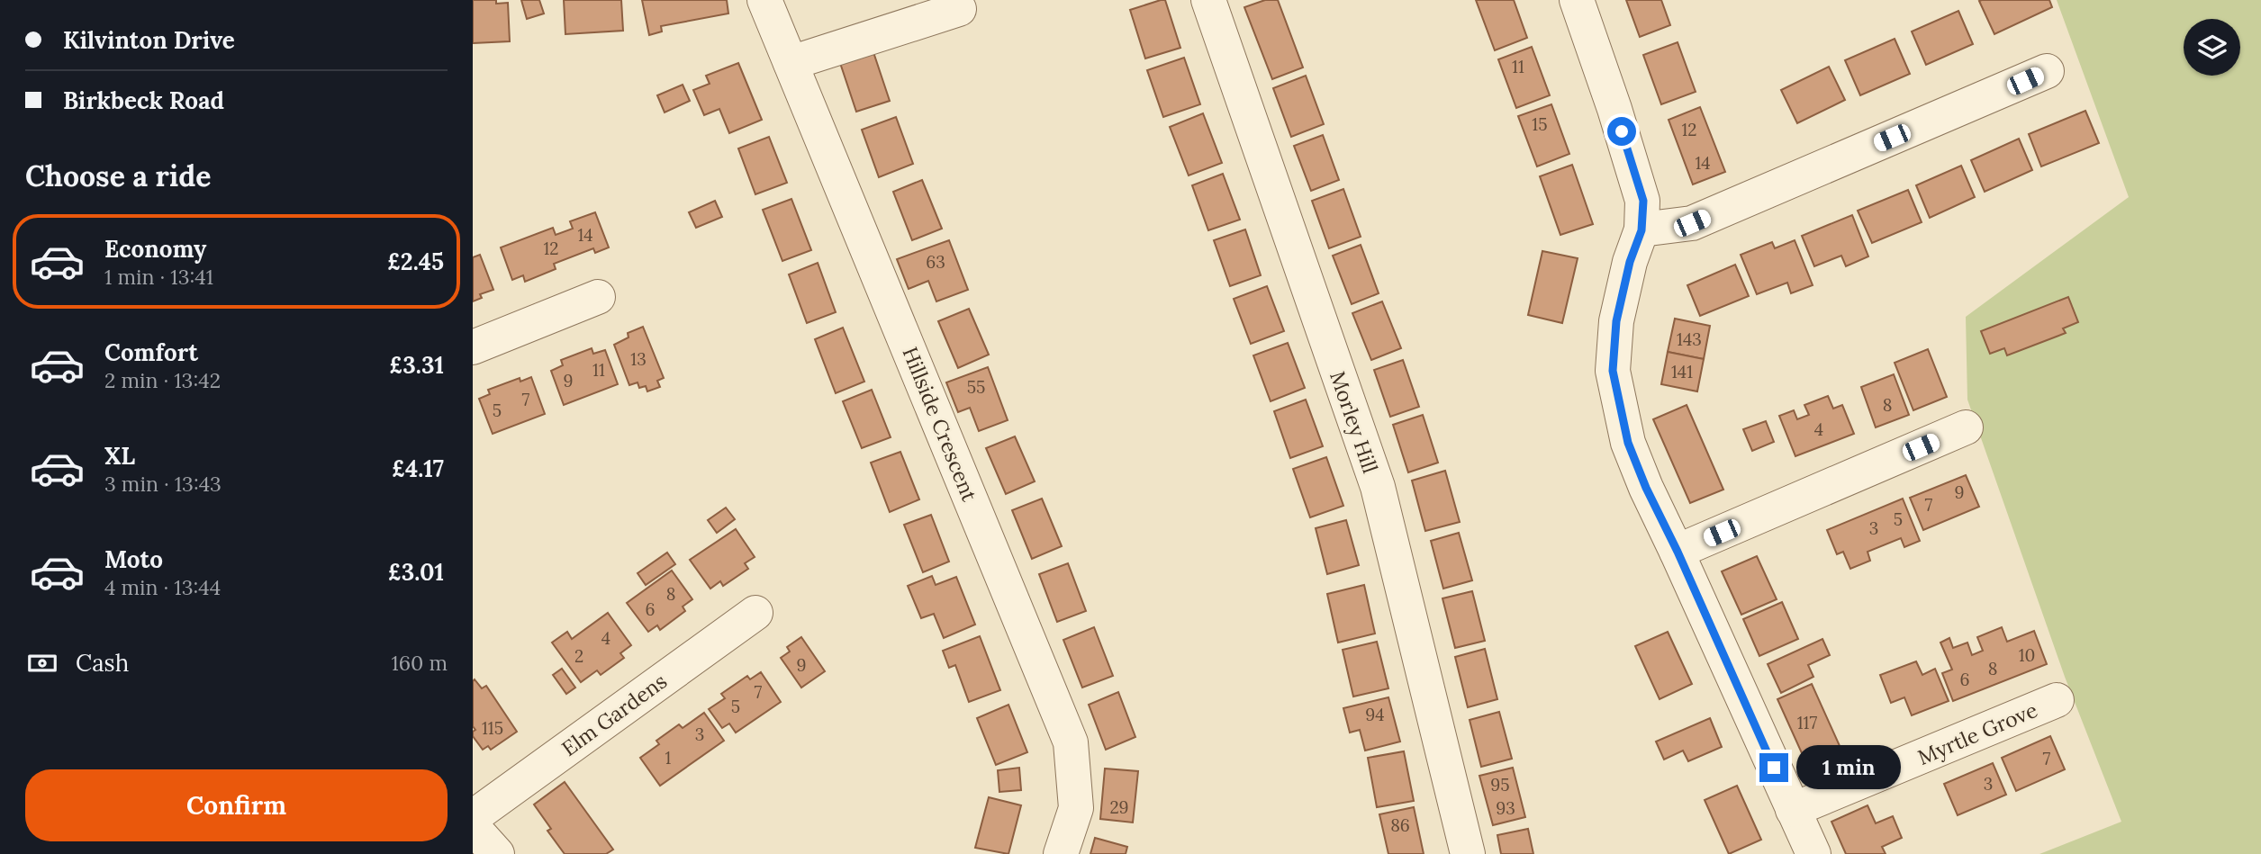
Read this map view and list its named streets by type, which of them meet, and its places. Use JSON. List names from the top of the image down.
{
  "streets": {
    "street": [
      "Morley Hill",
      "Hillside Crescent",
      "Elm Gardens",
      "Myrtle Grove"
    ]
  },
  "house_numbers": [
    "11",
    "15",
    "12",
    "14",
    "14",
    "12",
    "63",
    "143",
    "13",
    "11",
    "141",
    "9",
    "55",
    "7",
    "8",
    "5",
    "4",
    "9",
    "7",
    "5",
    "3",
    "8",
    "6",
    "4",
    "10",
    "2",
    "9",
    "8",
    "6",
    "7",
    "5",
    "94",
    "117",
    "115",
    "3",
    "1",
    "7",
    "3",
    "95",
    "29",
    "93",
    "86"
  ],
  "page": {
    "banner": ["Kilvinton Drive", "Birkbeck Road"],
    "heading": "Choose a ride",
    "list": [
      {
        "name": "Economy",
        "note": "1 min · 13:41",
        "value": "£2.45"
      },
      {
        "name": "Comfort",
        "note": "2 min · 13:42",
        "value": "£3.31"
      },
      {
        "name": "XL",
        "note": "3 min · 13:43",
        "value": "£4.17"
      },
      {
        "name": "Moto",
        "note": "4 min · 13:44",
        "value": "£3.01"
      }
    ],
    "pay": ["Cash", "160 m"],
    "bubble": "1 min",
    "buttons": "Confirm"
  }
}
